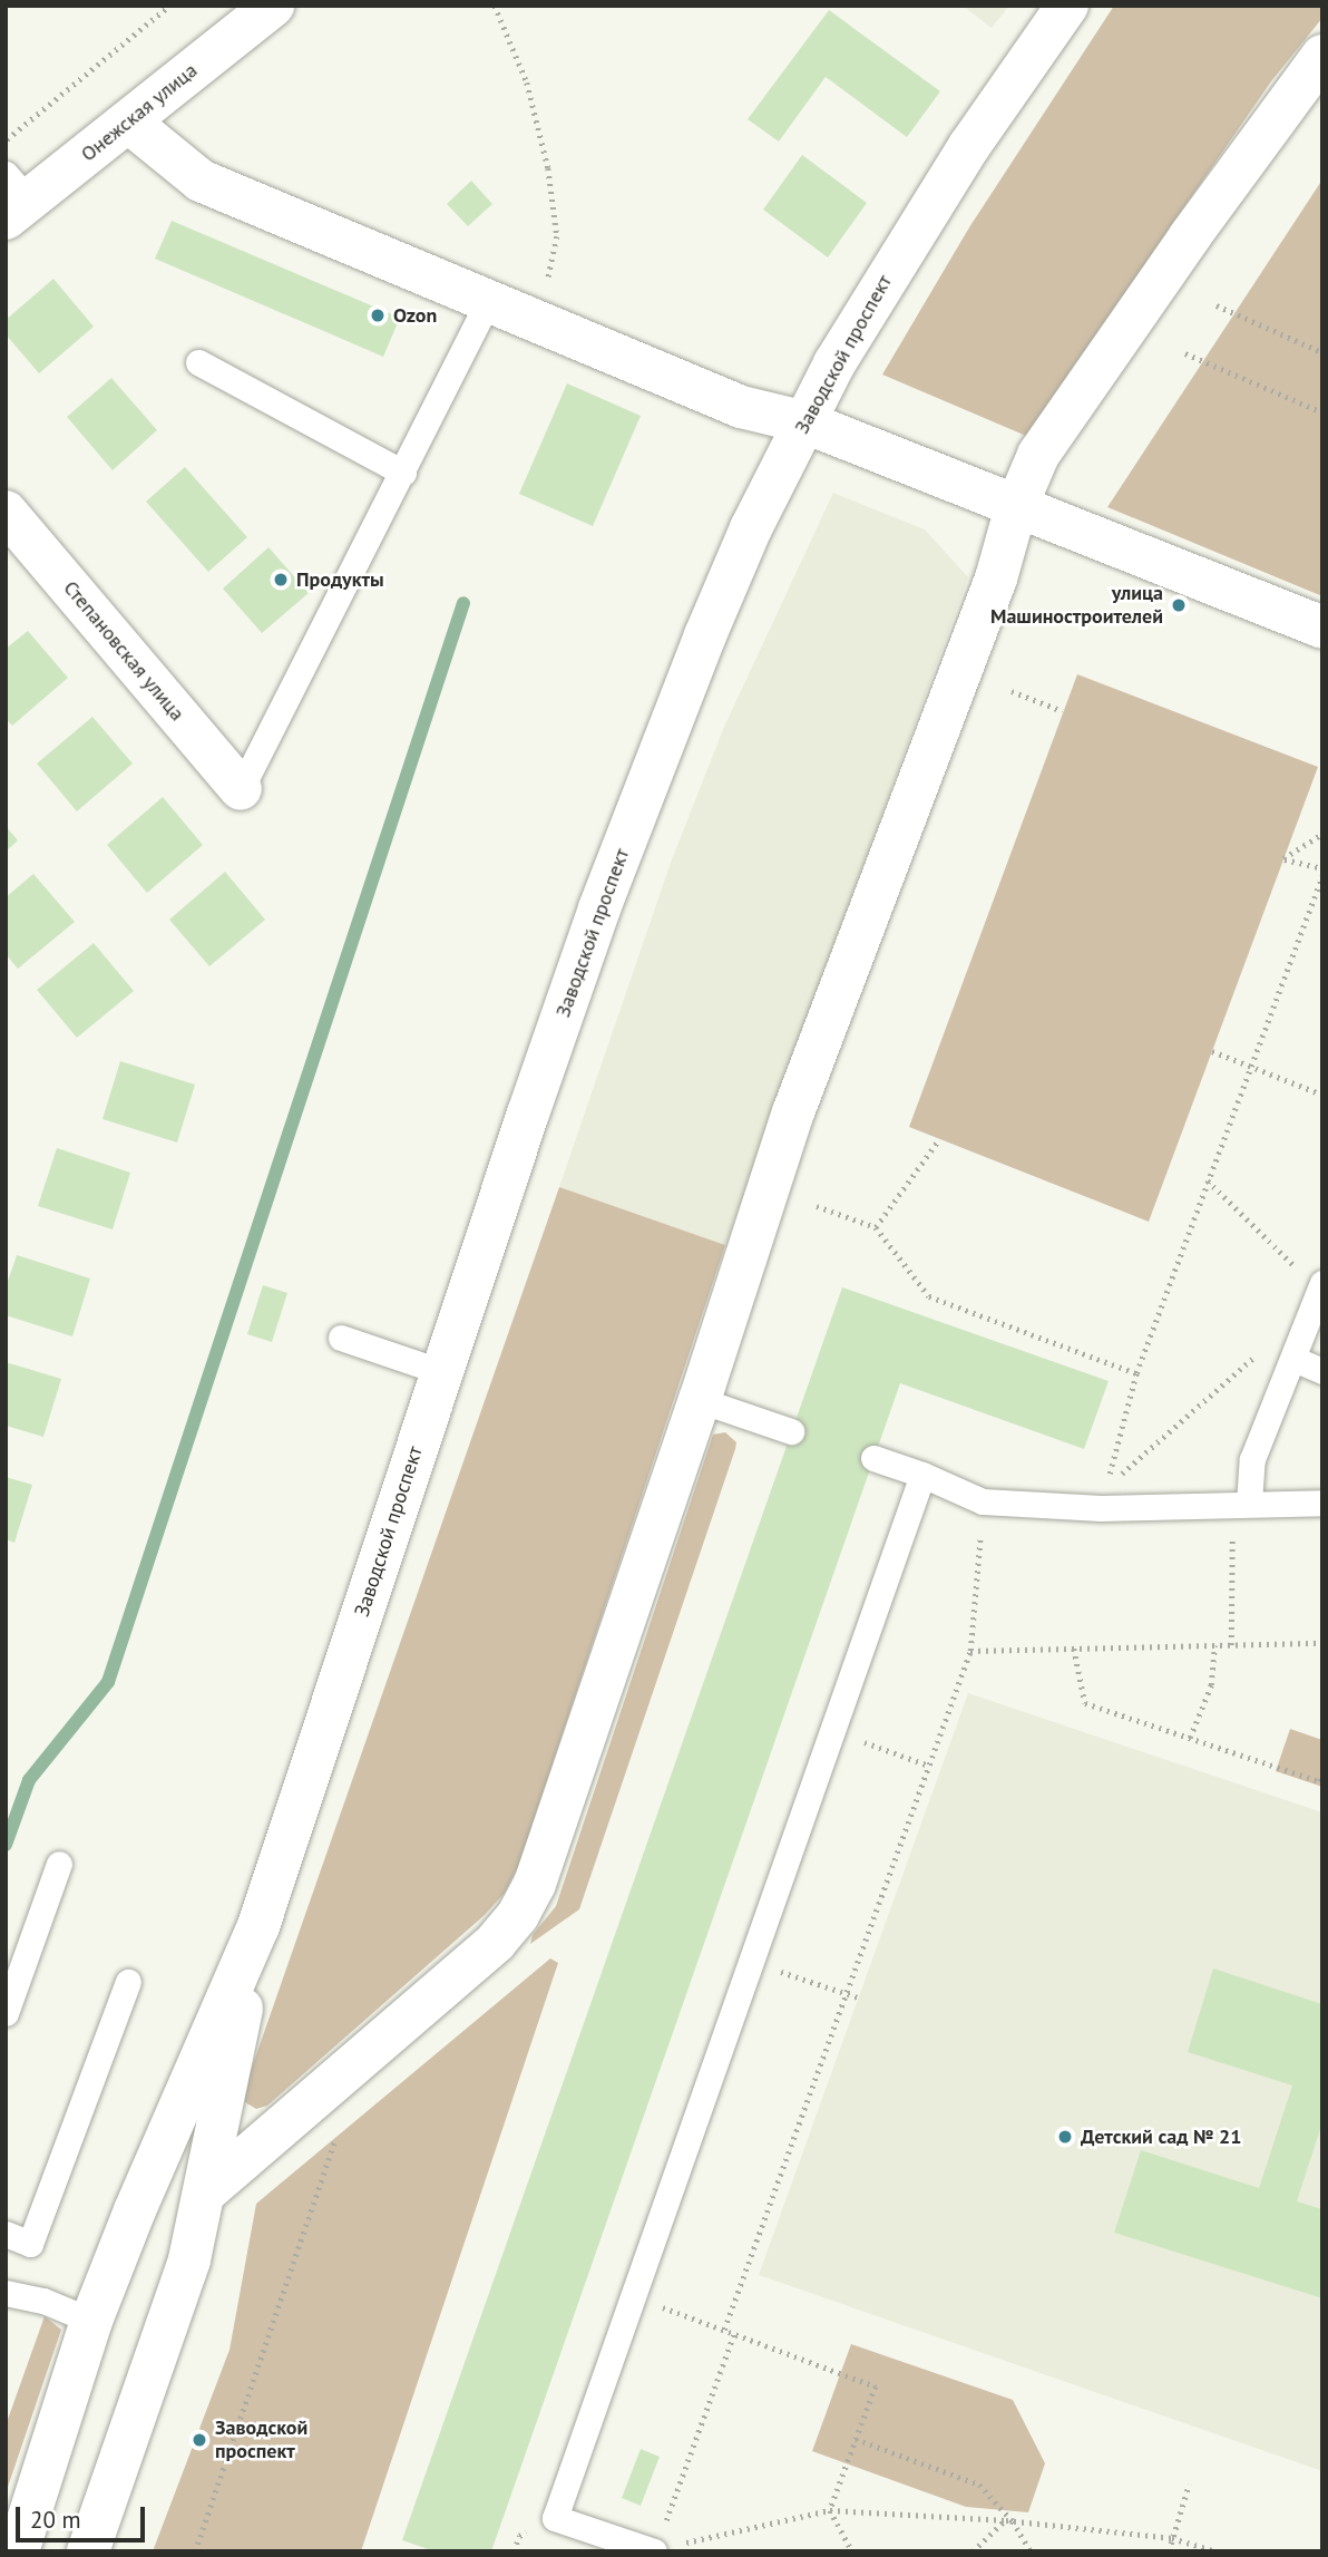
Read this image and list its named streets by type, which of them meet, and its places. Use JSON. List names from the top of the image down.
{
  "streets": {
    "street": ["Онежская улица", "Заводской проспект", "Степановская улица"]
  },
  "places": [
    "Ozon",
    "Продукты",
    "улица Машиностроителей",
    "Детский сад № 21",
    "Заводской проспект"
  ],
  "scale_bar": "20 m"
}
